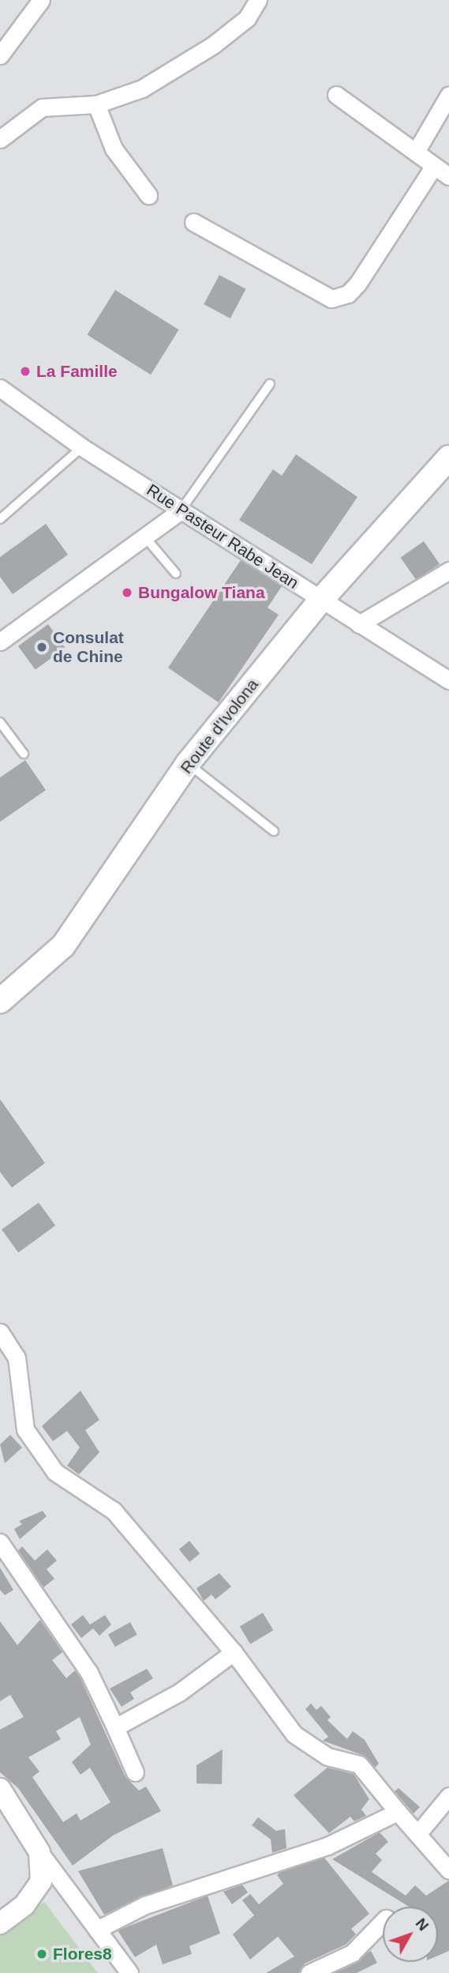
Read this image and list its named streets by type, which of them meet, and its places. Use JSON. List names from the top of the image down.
{
  "streets": {
    "main road": ["Route d'Ivolona"],
    "street": ["Rue Pasteur Rabe Jean"]
  },
  "crossings": [
    ["Rue Pasteur Rabe Jean", "Route d'Ivolona"]
  ],
  "places": [
    "La Famille",
    "Bungalow Tiana",
    "Consulat de Chine",
    "Flores8"
  ],
  "north": "top right"
}
